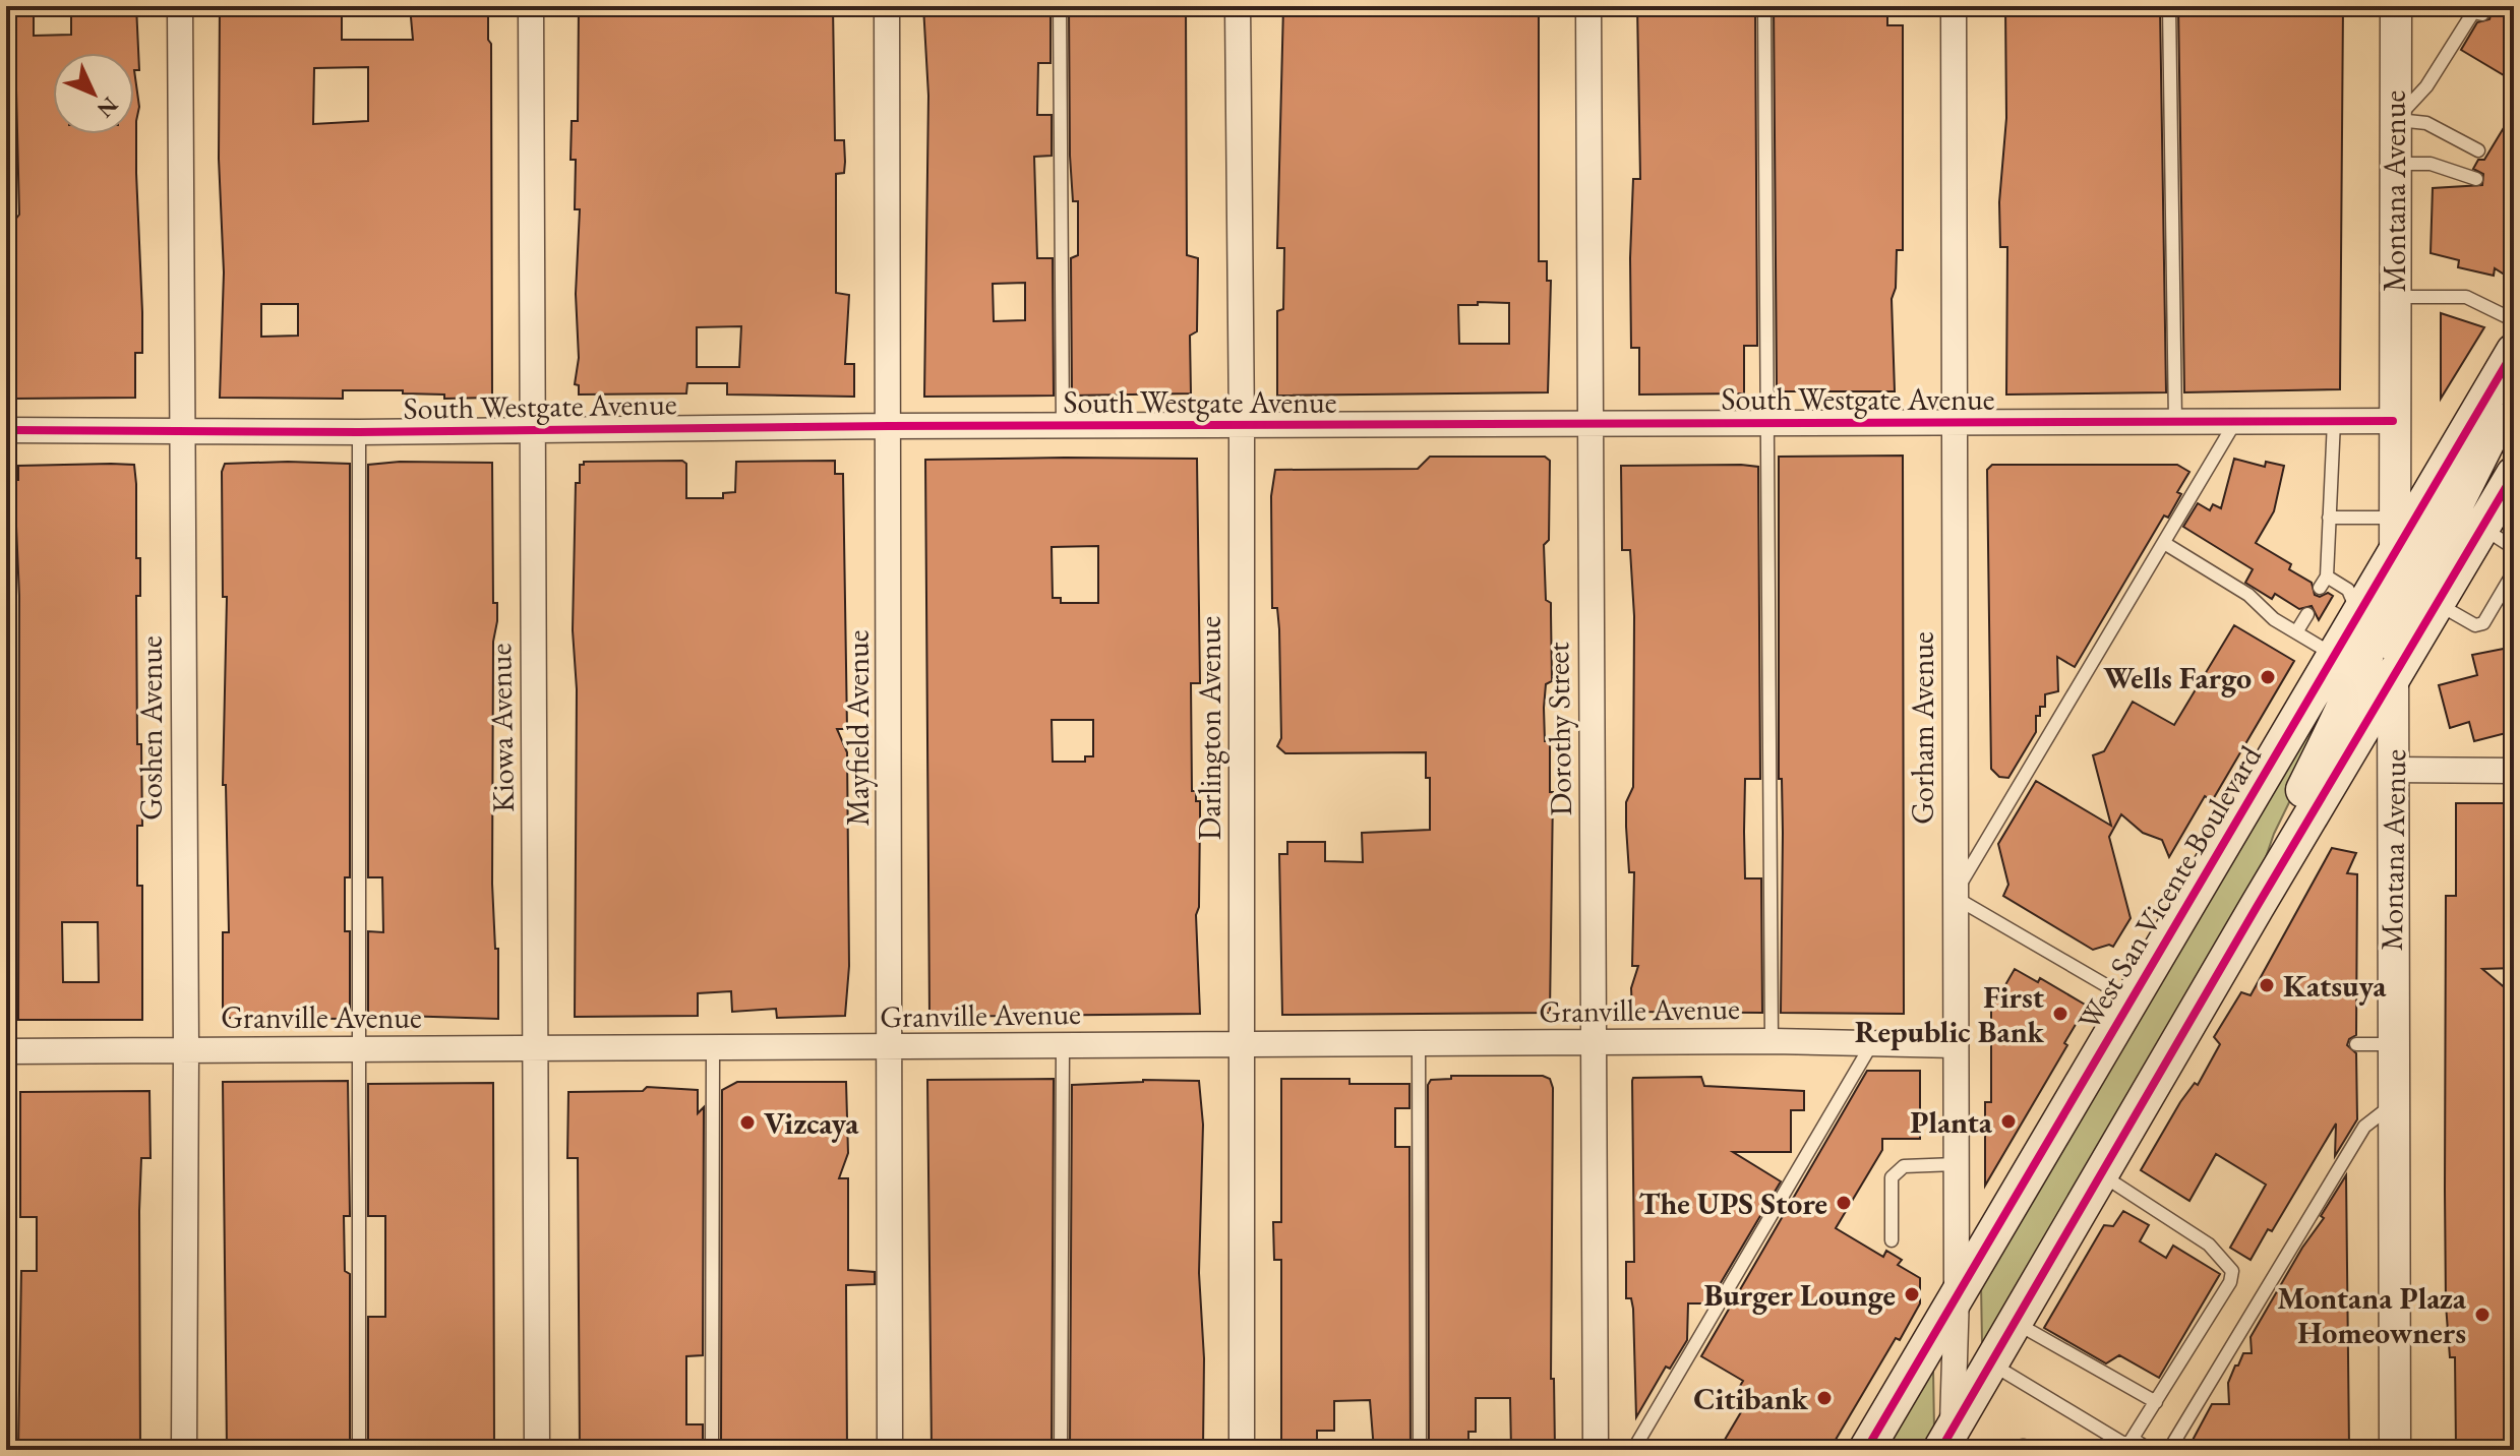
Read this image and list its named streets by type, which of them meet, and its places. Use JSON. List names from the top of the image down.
{
  "streets": {
    "main road": ["West San Vicente Boulevard"],
    "street": [
      "Montana Avenue",
      "South Westgate Avenue",
      "Goshen Avenue",
      "Kiowa Avenue",
      "Mayfield Avenue",
      "Darlington Avenue",
      "Gorham Avenue",
      "Dorothy Street",
      "Granville Avenue"
    ]
  },
  "crossings": [
    ["Montana Avenue", "South Westgate Avenue"],
    ["Montana Avenue", "West San Vicente Boulevard"],
    ["South Westgate Avenue", "Goshen Avenue"],
    ["South Westgate Avenue", "Kiowa Avenue"],
    ["South Westgate Avenue", "Mayfield Avenue"],
    ["South Westgate Avenue", "Darlington Avenue"],
    ["South Westgate Avenue", "Gorham Avenue"],
    ["South Westgate Avenue", "Dorothy Street"],
    ["Goshen Avenue", "Granville Avenue"],
    ["Kiowa Avenue", "Granville Avenue"],
    ["Mayfield Avenue", "Granville Avenue"],
    ["Darlington Avenue", "Granville Avenue"],
    ["Gorham Avenue", "West San Vicente Boulevard"],
    ["Gorham Avenue", "Granville Avenue"],
    ["Dorothy Street", "Granville Avenue"]
  ],
  "places": [
    "Wells Fargo",
    "Katsuya",
    "First Republic Bank",
    "Planta",
    "Vizcaya",
    "The UPS Store",
    "Burger Lounge",
    "Montana Plaza Homeowners",
    "Citibank"
  ],
  "north": "bottom right"
}
